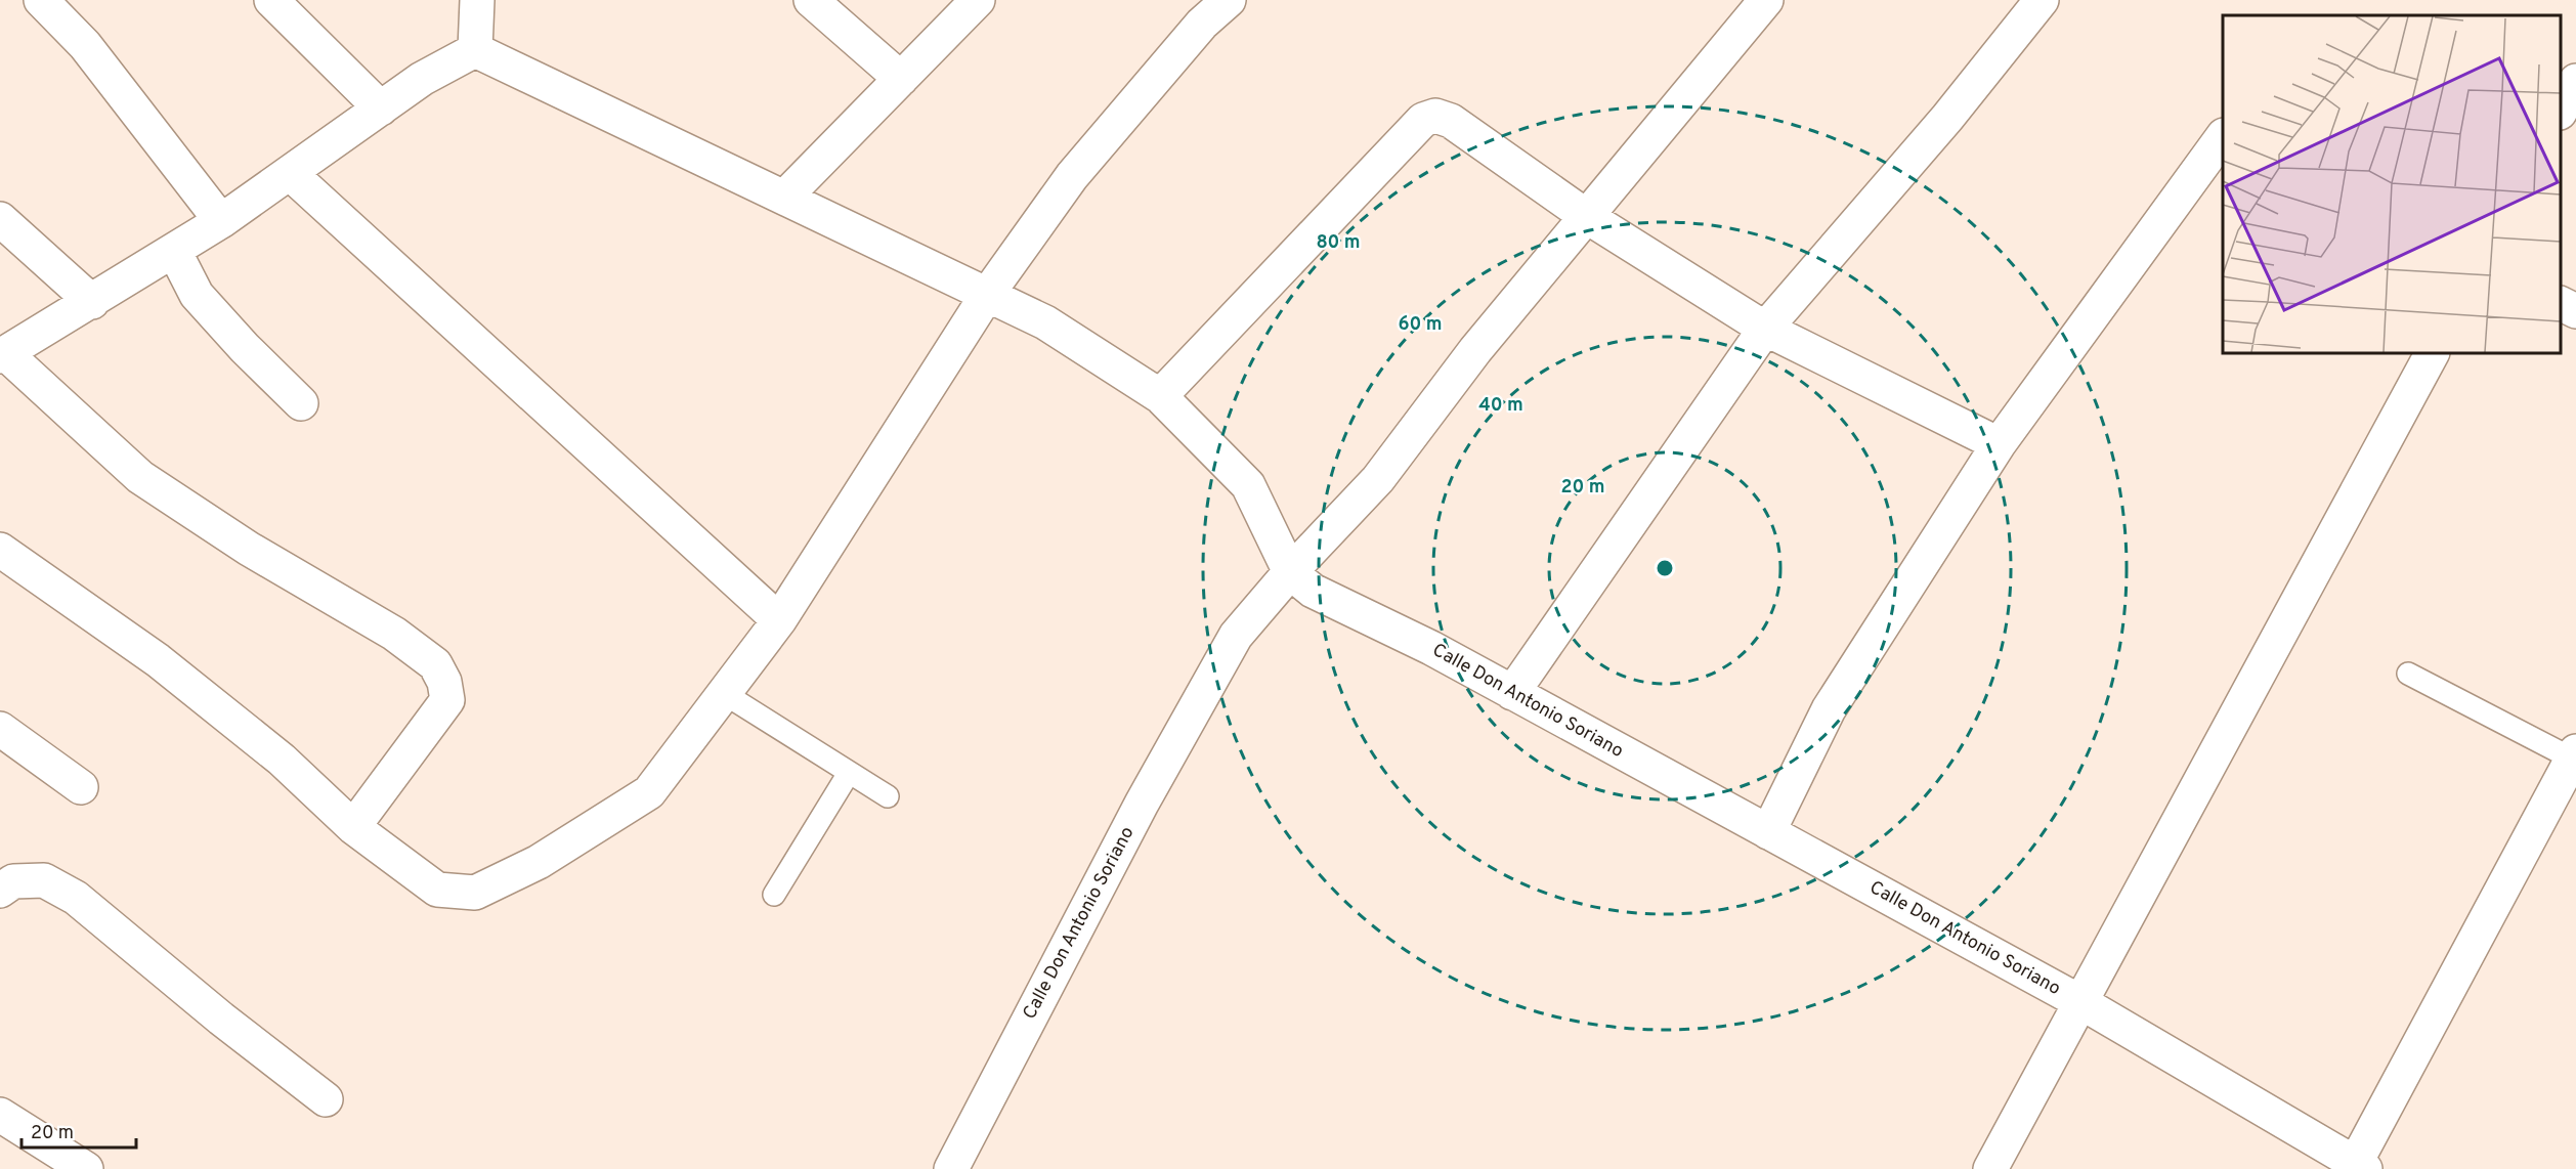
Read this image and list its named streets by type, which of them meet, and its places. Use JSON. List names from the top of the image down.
{
  "streets": {
    "street": ["Calle Don Antonio Soriano"]
  },
  "scale_bar": "20 m",
  "rings": [
    "80 m",
    "60 m",
    "40 m",
    "20 m"
  ]
}
